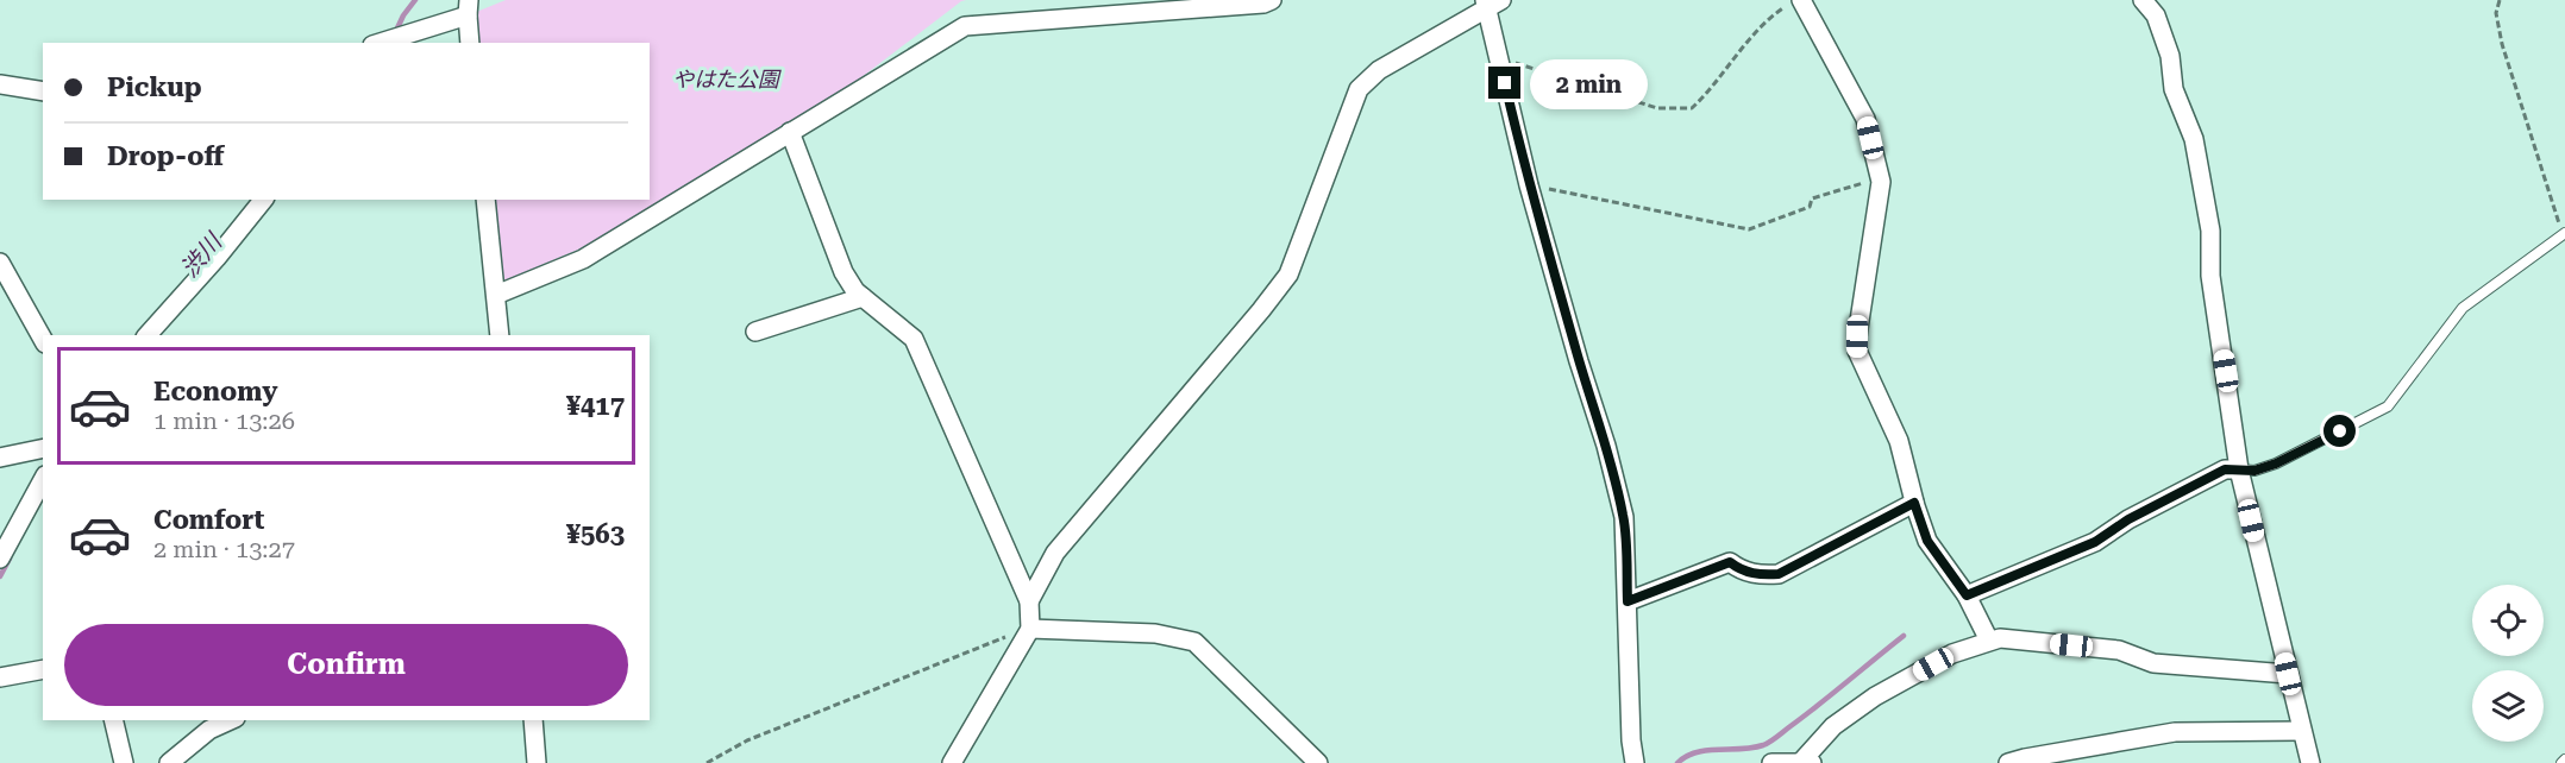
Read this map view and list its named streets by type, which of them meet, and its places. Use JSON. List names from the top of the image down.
{
  "water": ["渋川"],
  "parks": ["やはた公園"],
  "page": {
    "banner": ["Pickup", "Drop-off"],
    "bubble": "2 min",
    "list": [
      {
        "name": "Economy",
        "note": "1 min · 13:26",
        "value": "¥417"
      },
      {
        "name": "Comfort",
        "note": "2 min · 13:27",
        "value": "¥563"
      }
    ],
    "buttons": "Confirm"
  }
}
